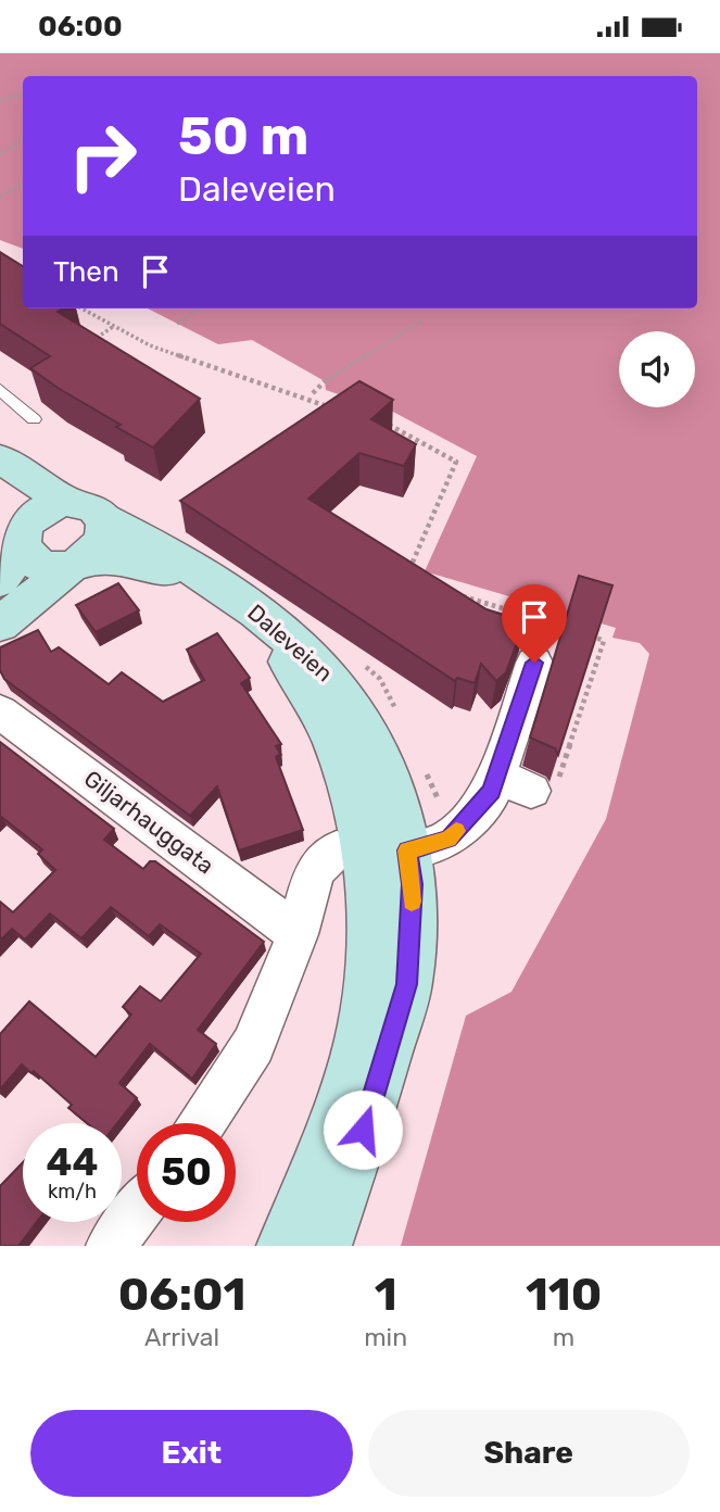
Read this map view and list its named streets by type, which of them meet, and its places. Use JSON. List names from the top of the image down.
{
  "streets": {
    "main road": ["Daleveien"],
    "street": ["Giljarhauggata"]
  },
  "page": {
    "status": "06:00",
    "turn": ["50 m", "Daleveien"],
    "then": "Then",
    "speed": "44 km/h",
    "limit": "50",
    "eta": [
      "06:01",
      "Arrival",
      "1",
      "min",
      "110",
      "m"
    ],
    "buttons": ["Exit", "Share"]
  }
}
